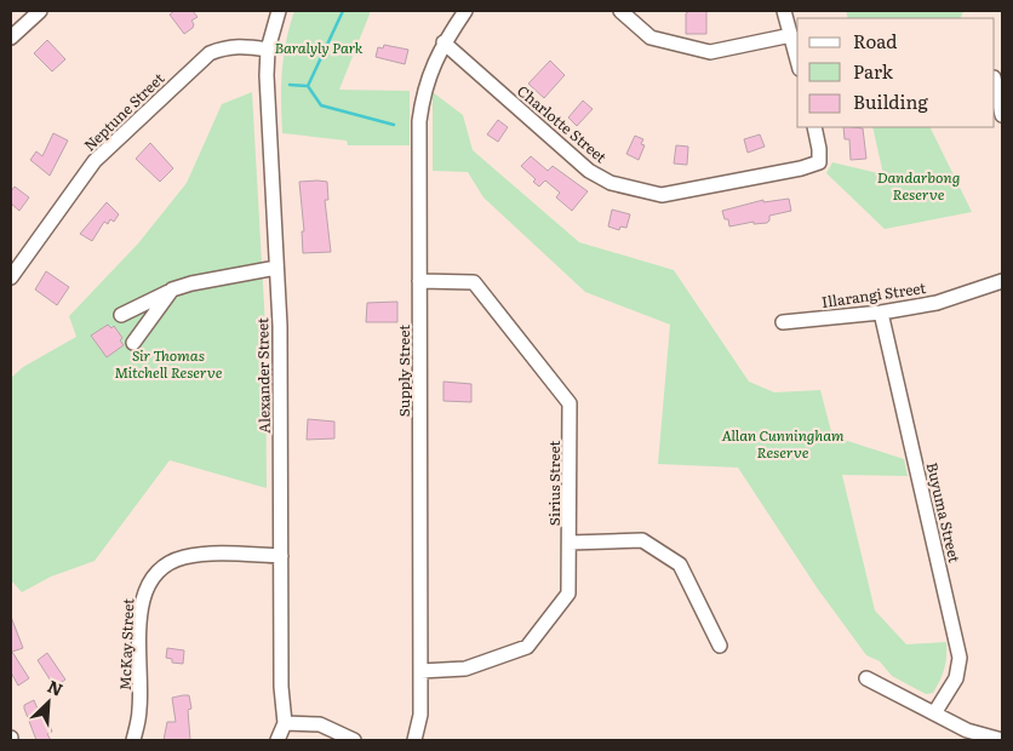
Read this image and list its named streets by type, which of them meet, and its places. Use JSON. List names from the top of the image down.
{
  "streets": {
    "street": [
      "Neptune Street",
      "Charlotte Street",
      "Illarangi Street",
      "Supply Street",
      "Alexander Street",
      "Sirius Street",
      "Buyuma Street",
      "McKay Street"
    ]
  },
  "crossings": [
    ["Neptune Street", "Alexander Street"],
    ["Charlotte Street", "Supply Street"],
    ["Illarangi Street", "Buyuma Street"],
    ["Supply Street", "Sirius Street"],
    ["Alexander Street", "McKay Street"]
  ],
  "parks": [
    "Baralyly Park",
    "Dandarbong Reserve",
    "Sir Thomas Mitchell Reserve",
    "Allan Cunningham Reserve"
  ],
  "legend": ["Road", "Park", "Building"],
  "north": "top right"
}
